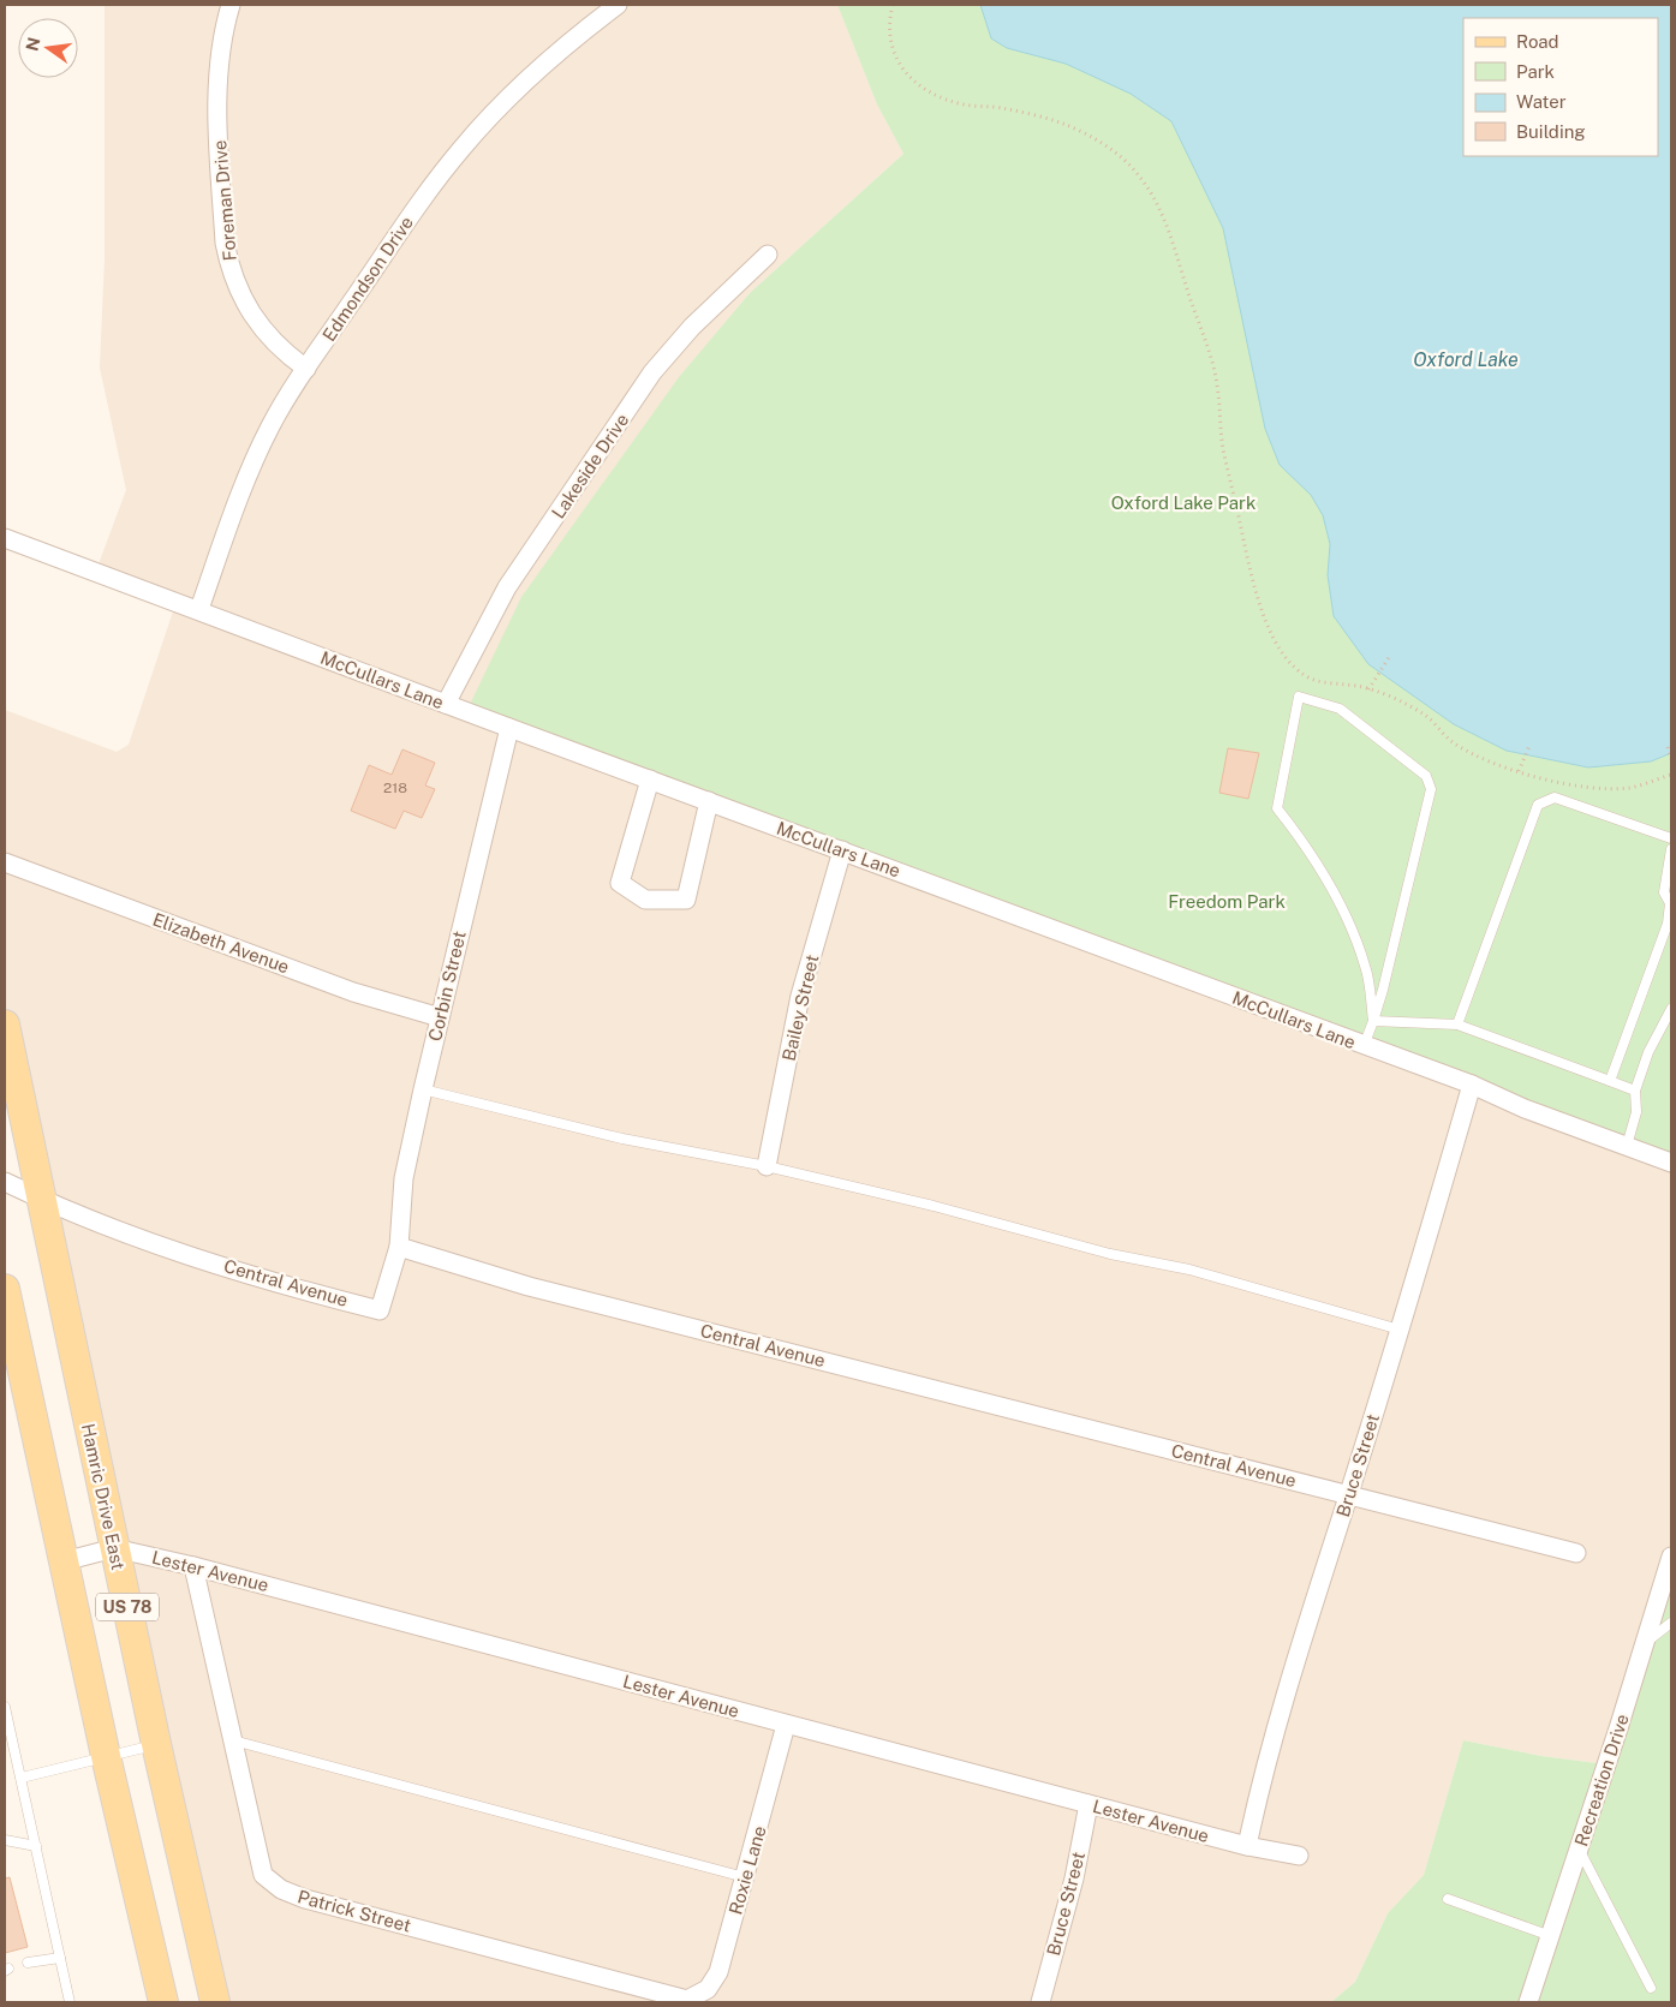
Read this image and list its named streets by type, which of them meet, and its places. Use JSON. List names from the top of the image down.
{
  "streets": {
    "main road": ["Hamric Drive East", "US 78"],
    "street": [
      "Foreman Drive",
      "Edmondson Drive",
      "Lakeside Drive",
      "McCullars Lane",
      "Elizabeth Avenue",
      "Corbin Street",
      "Bailey Street",
      "Central Avenue",
      "Bruce Street",
      "Lester Avenue",
      "Recreation Drive",
      "Roxie Lane",
      "Patrick Street"
    ]
  },
  "crossings": [
    ["Foreman Drive", "Edmondson Drive"],
    ["Edmondson Drive", "McCullars Lane"],
    ["Lakeside Drive", "McCullars Lane"],
    ["McCullars Lane", "Corbin Street"],
    ["McCullars Lane", "Bailey Street"],
    ["McCullars Lane", "Bruce Street"],
    ["Elizabeth Avenue", "Corbin Street"],
    ["Corbin Street", "Central Avenue"],
    ["Central Avenue", "Bruce Street"],
    ["Central Avenue", "Hamric Drive East"],
    ["Bruce Street", "Lester Avenue"],
    ["Hamric Drive East", "Lester Avenue"],
    ["Lester Avenue", "US 78"],
    ["Lester Avenue", "Roxie Lane"],
    ["Lester Avenue", "Patrick Street"],
    ["Roxie Lane", "Patrick Street"]
  ],
  "water": ["Oxford Lake"],
  "parks": ["Oxford Lake Park", "Freedom Park"],
  "house_numbers": ["218"],
  "legend": [
    "Road",
    "Park",
    "Water",
    "Building"
  ],
  "north": "left"
}
